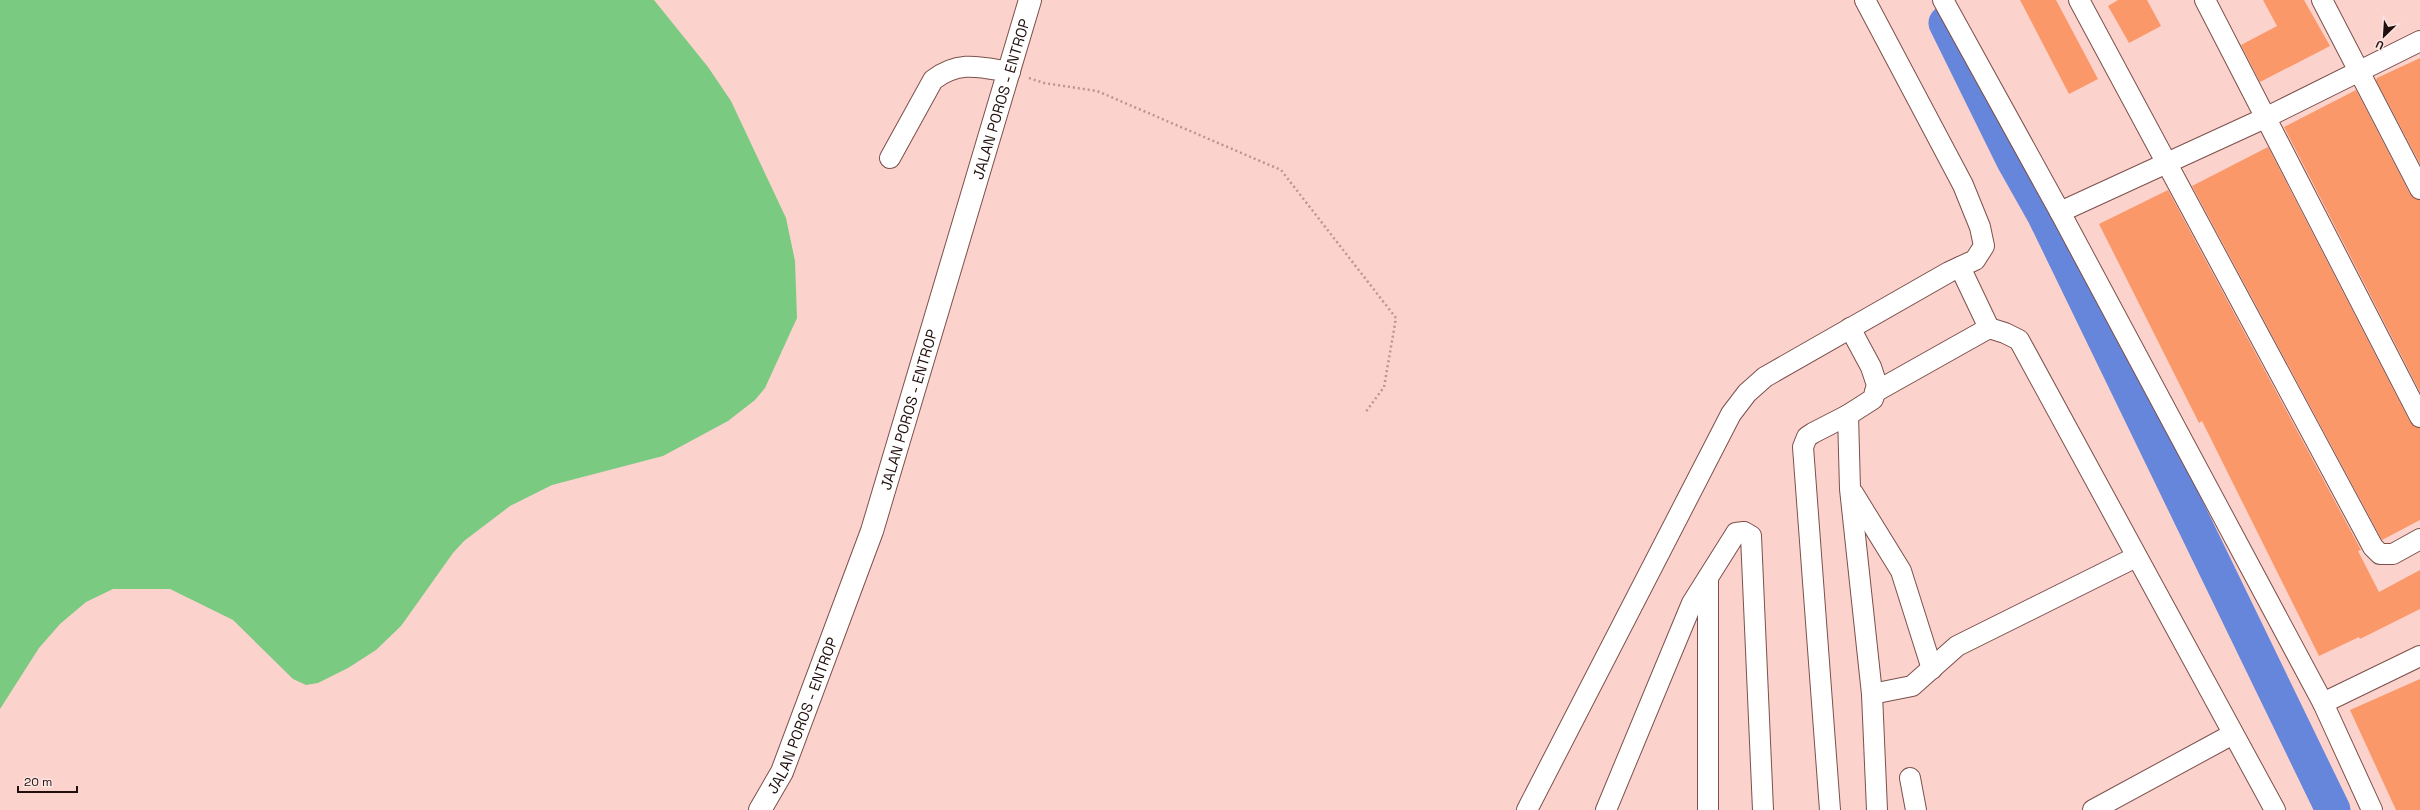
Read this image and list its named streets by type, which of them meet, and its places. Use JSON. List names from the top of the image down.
{
  "streets": {
    "main road": ["JALAN POROS - ENTROP"]
  },
  "scale_bar": "20 m",
  "north": "bottom left"
}
